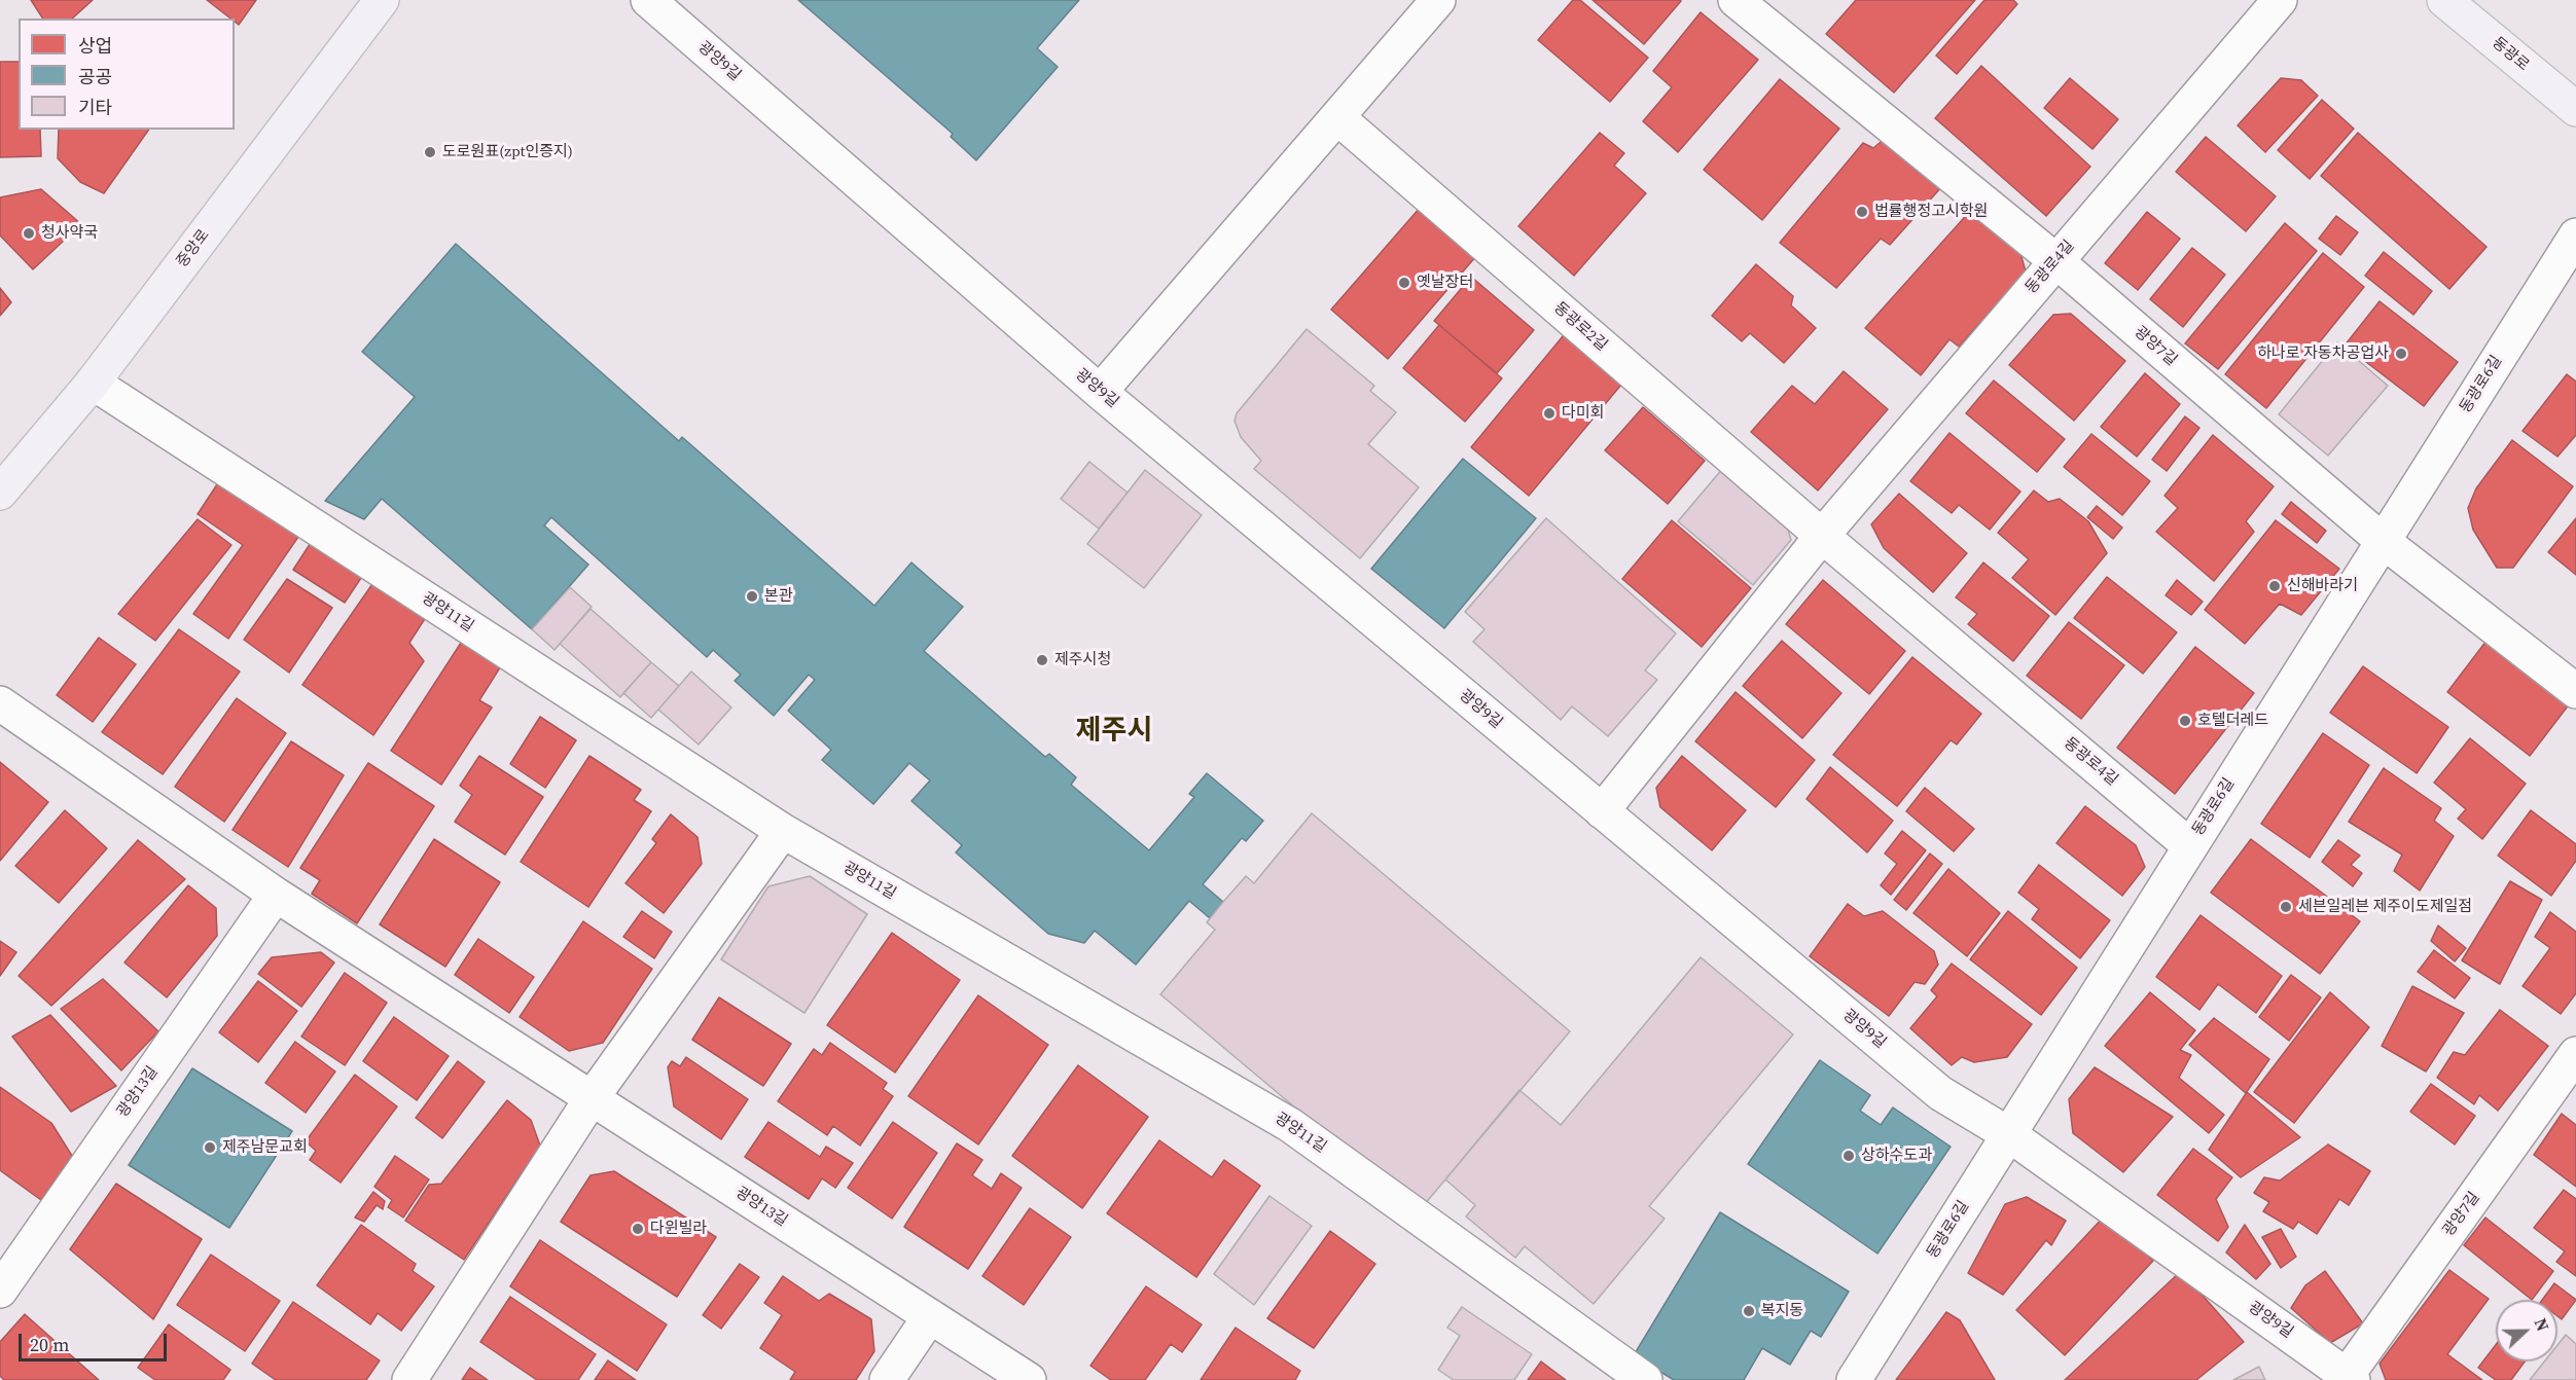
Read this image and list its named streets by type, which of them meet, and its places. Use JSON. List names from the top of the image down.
{
  "streets": {
    "main road": ["동광로", "중앙로"],
    "street": [
      "광양9길",
      "동광로4길",
      "동광로2길",
      "광양7길",
      "동광로6길",
      "광양11길",
      "광양13길"
    ]
  },
  "crossings": [
    ["광양9길", "동광로4길"],
    ["광양9길", "광양7길"],
    ["광양9길", "동광로6길"],
    ["중앙로", "광양11길"],
    ["동광로4길", "동광로2길"],
    ["동광로4길", "광양7길"],
    ["동광로4길", "동광로6길"],
    ["광양7길", "동광로6길"]
  ],
  "districts": ["제주시"],
  "places": [
    "도로원표(zpt인증지)",
    "법률행정고시학원",
    "청사약국",
    "옛날장터",
    "하나로 자동차공업사",
    "다미회",
    "신해바라기",
    "본관",
    "제주시청",
    "호텔더레드",
    "세븐일레븐 제주이도제일점",
    "제주남문교회",
    "상하수도과",
    "다윈빌라",
    "복지동"
  ],
  "legend": ["상업", "공공", "기타"],
  "scale_bar": "20 m",
  "north": "right"
}
